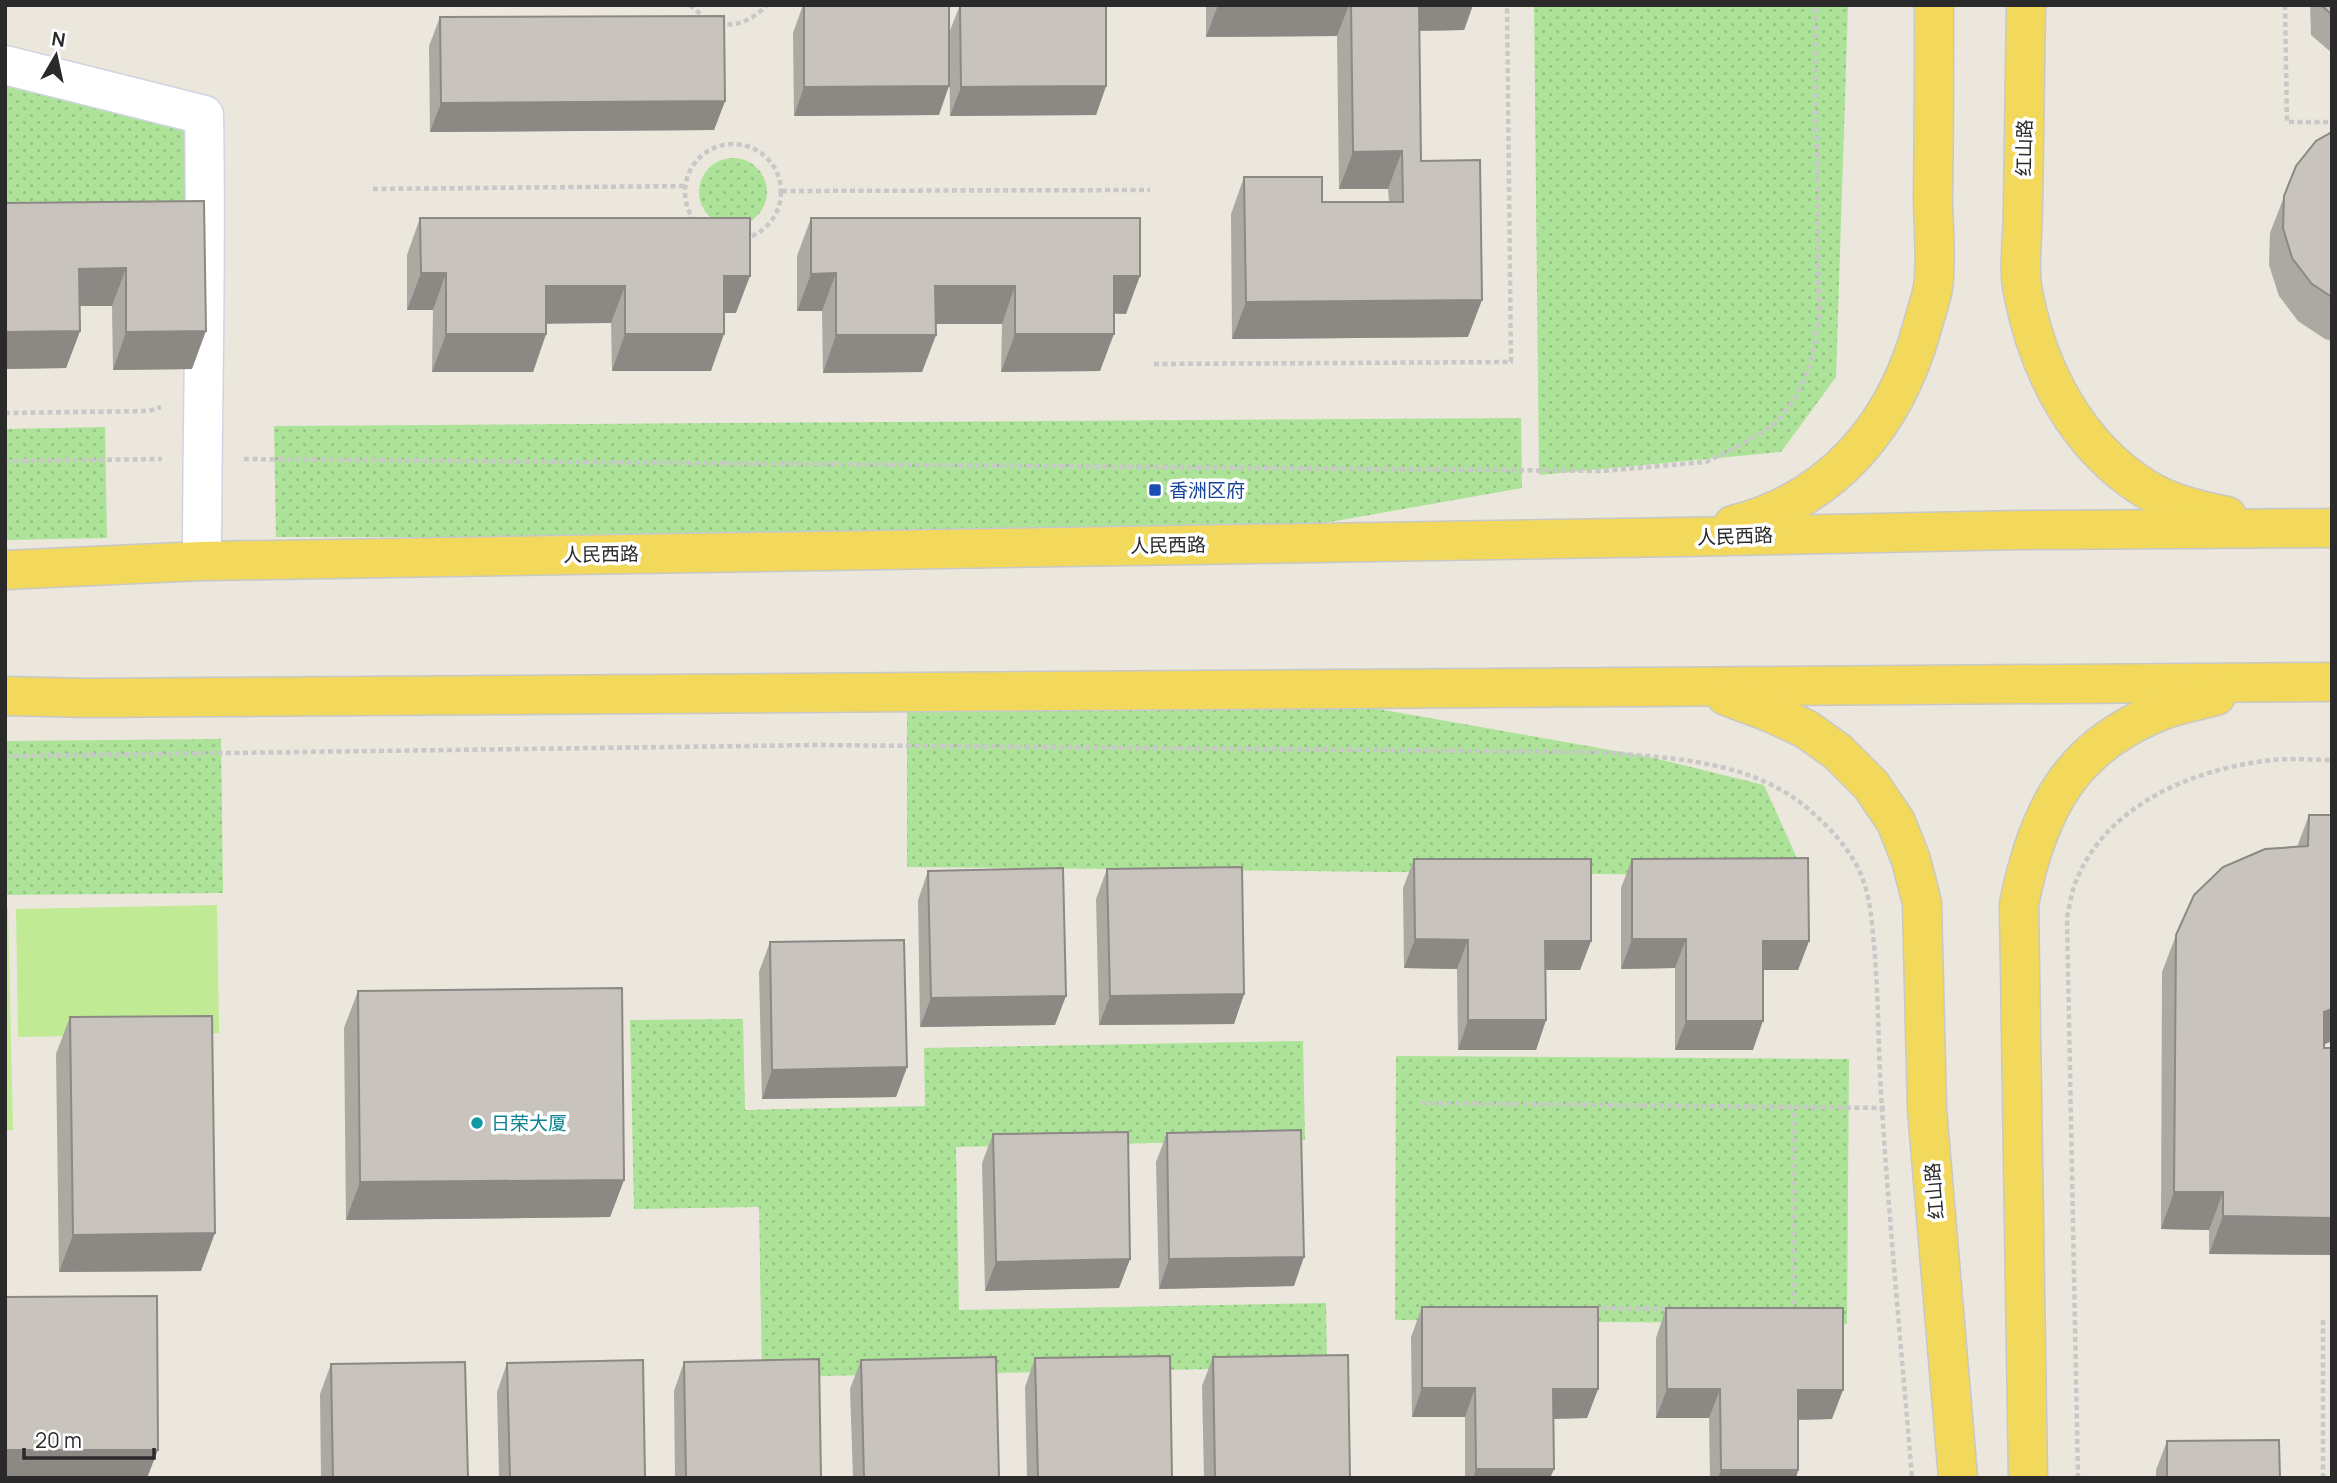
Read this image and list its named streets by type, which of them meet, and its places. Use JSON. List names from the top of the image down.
{
  "streets": {
    "main road": ["红山路", "人民西路"]
  },
  "crossings": [
    ["红山路", "人民西路"]
  ],
  "places": {
    "transit": ["香洲区府"],
    "other": ["日荣大厦"]
  },
  "scale_bar": "20 m",
  "north": "top"
}
